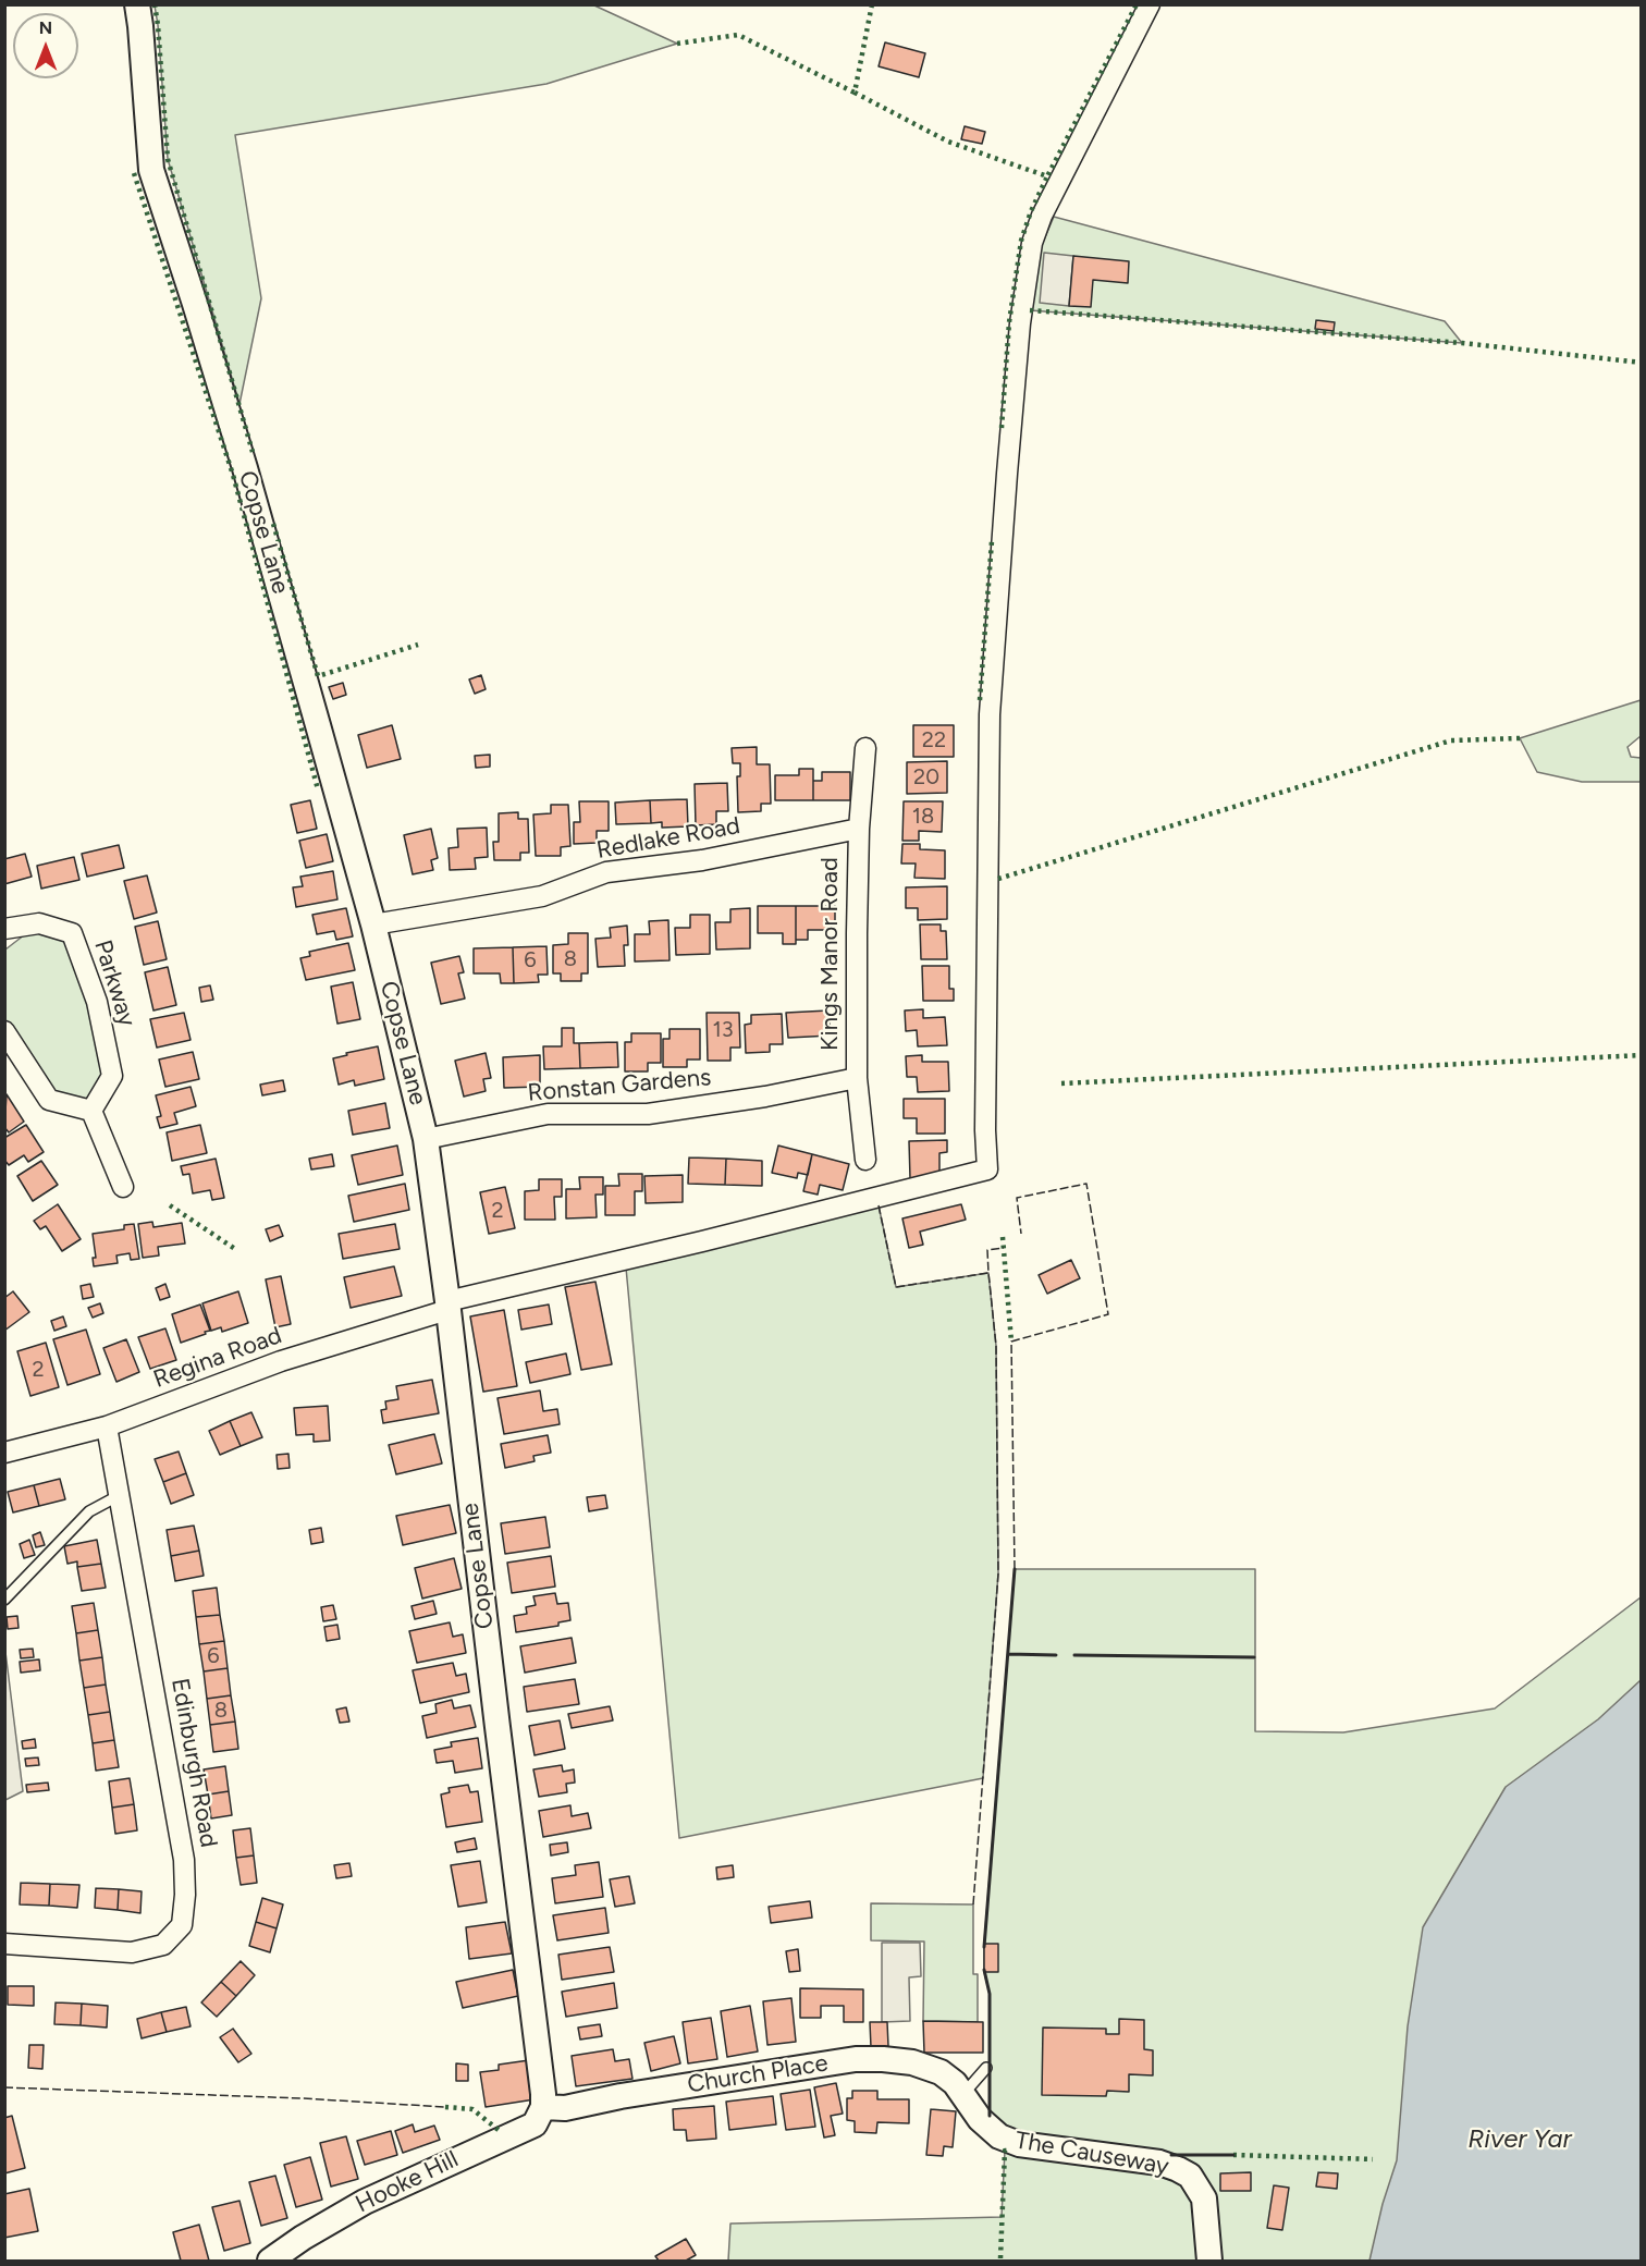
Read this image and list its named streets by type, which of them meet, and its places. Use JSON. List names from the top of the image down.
{
  "streets": {
    "street": [
      "Copse Lane",
      "Redlake Road",
      "Kings Manor Road",
      "Parkway",
      "Ronstan Gardens",
      "Regina Road",
      "Edinburgh Road",
      "Church Place",
      "The Causeway",
      "Hooke Hill"
    ]
  },
  "crossings": [
    ["Copse Lane", "Redlake Road"],
    ["Copse Lane", "Ronstan Gardens"],
    ["Copse Lane", "Regina Road"],
    ["Copse Lane", "Church Place"],
    ["Copse Lane", "Hooke Hill"],
    ["Redlake Road", "Kings Manor Road"],
    ["Kings Manor Road", "Ronstan Gardens"],
    ["Regina Road", "Edinburgh Road"],
    ["Church Place", "The Causeway"],
    ["Church Place", "Hooke Hill"]
  ],
  "water": ["River Yar"],
  "house_numbers": [
    "22",
    "20",
    "18",
    "8",
    "6",
    "13",
    "2",
    "2",
    "6",
    "8"
  ],
  "north": "top"
}
